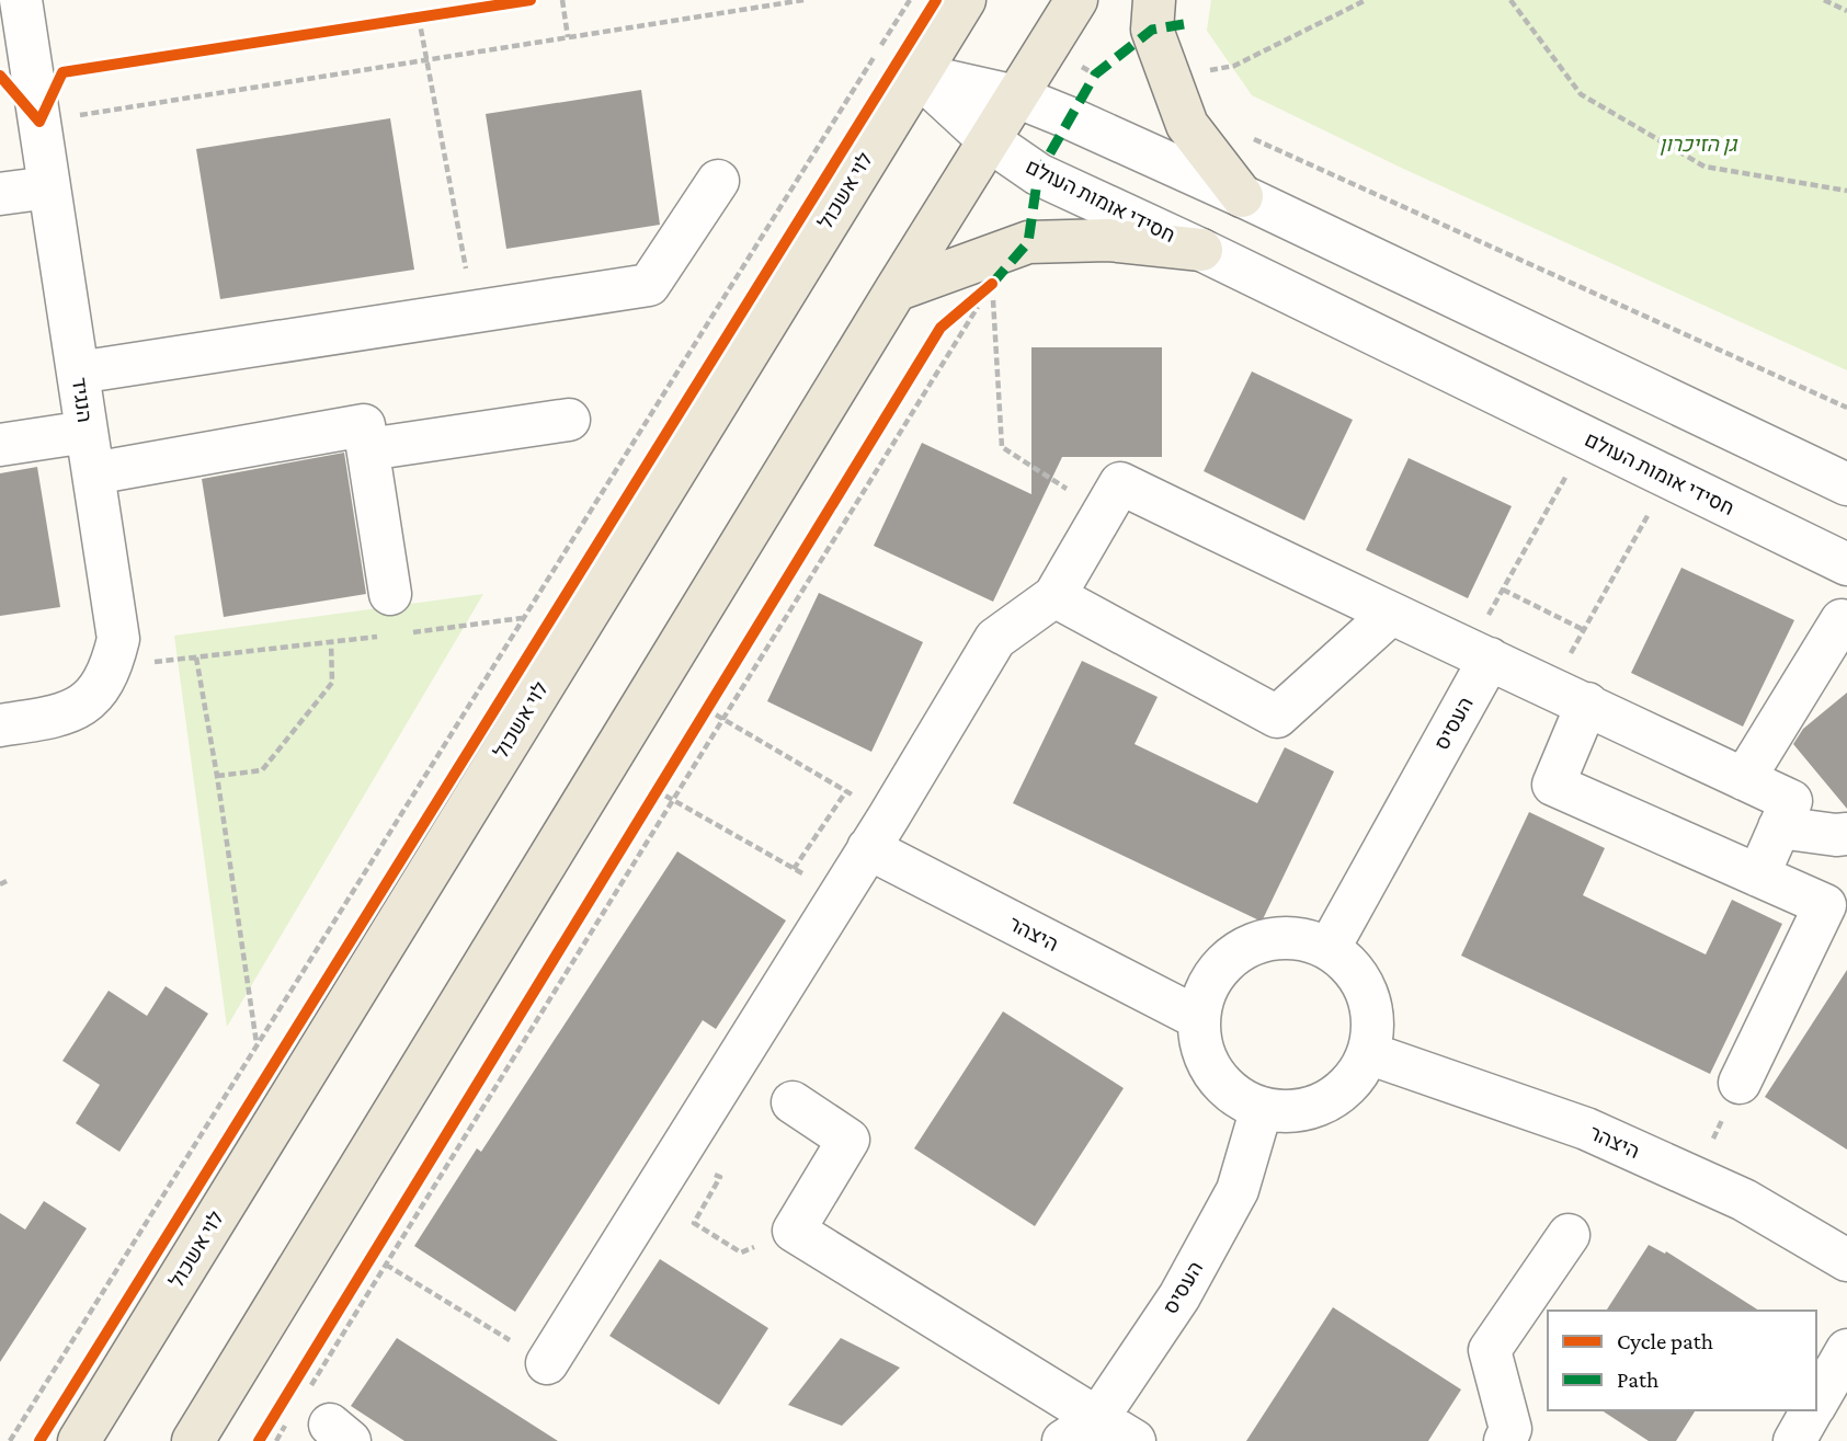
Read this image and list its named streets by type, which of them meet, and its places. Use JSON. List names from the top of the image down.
{
  "streets": {
    "main road": ["לוי אשכול"],
    "street": [
      "חסידי אומות העולם",
      "הנגיד",
      "העסיס",
      "היצהר"
    ]
  },
  "crossings": [
    ["לוי אשכול", "חסידי אומות העולם"],
    ["העסיס", "היצהר"]
  ],
  "parks": ["גן הזיכרון"],
  "legend": ["Cycle path", "Path"]
}
